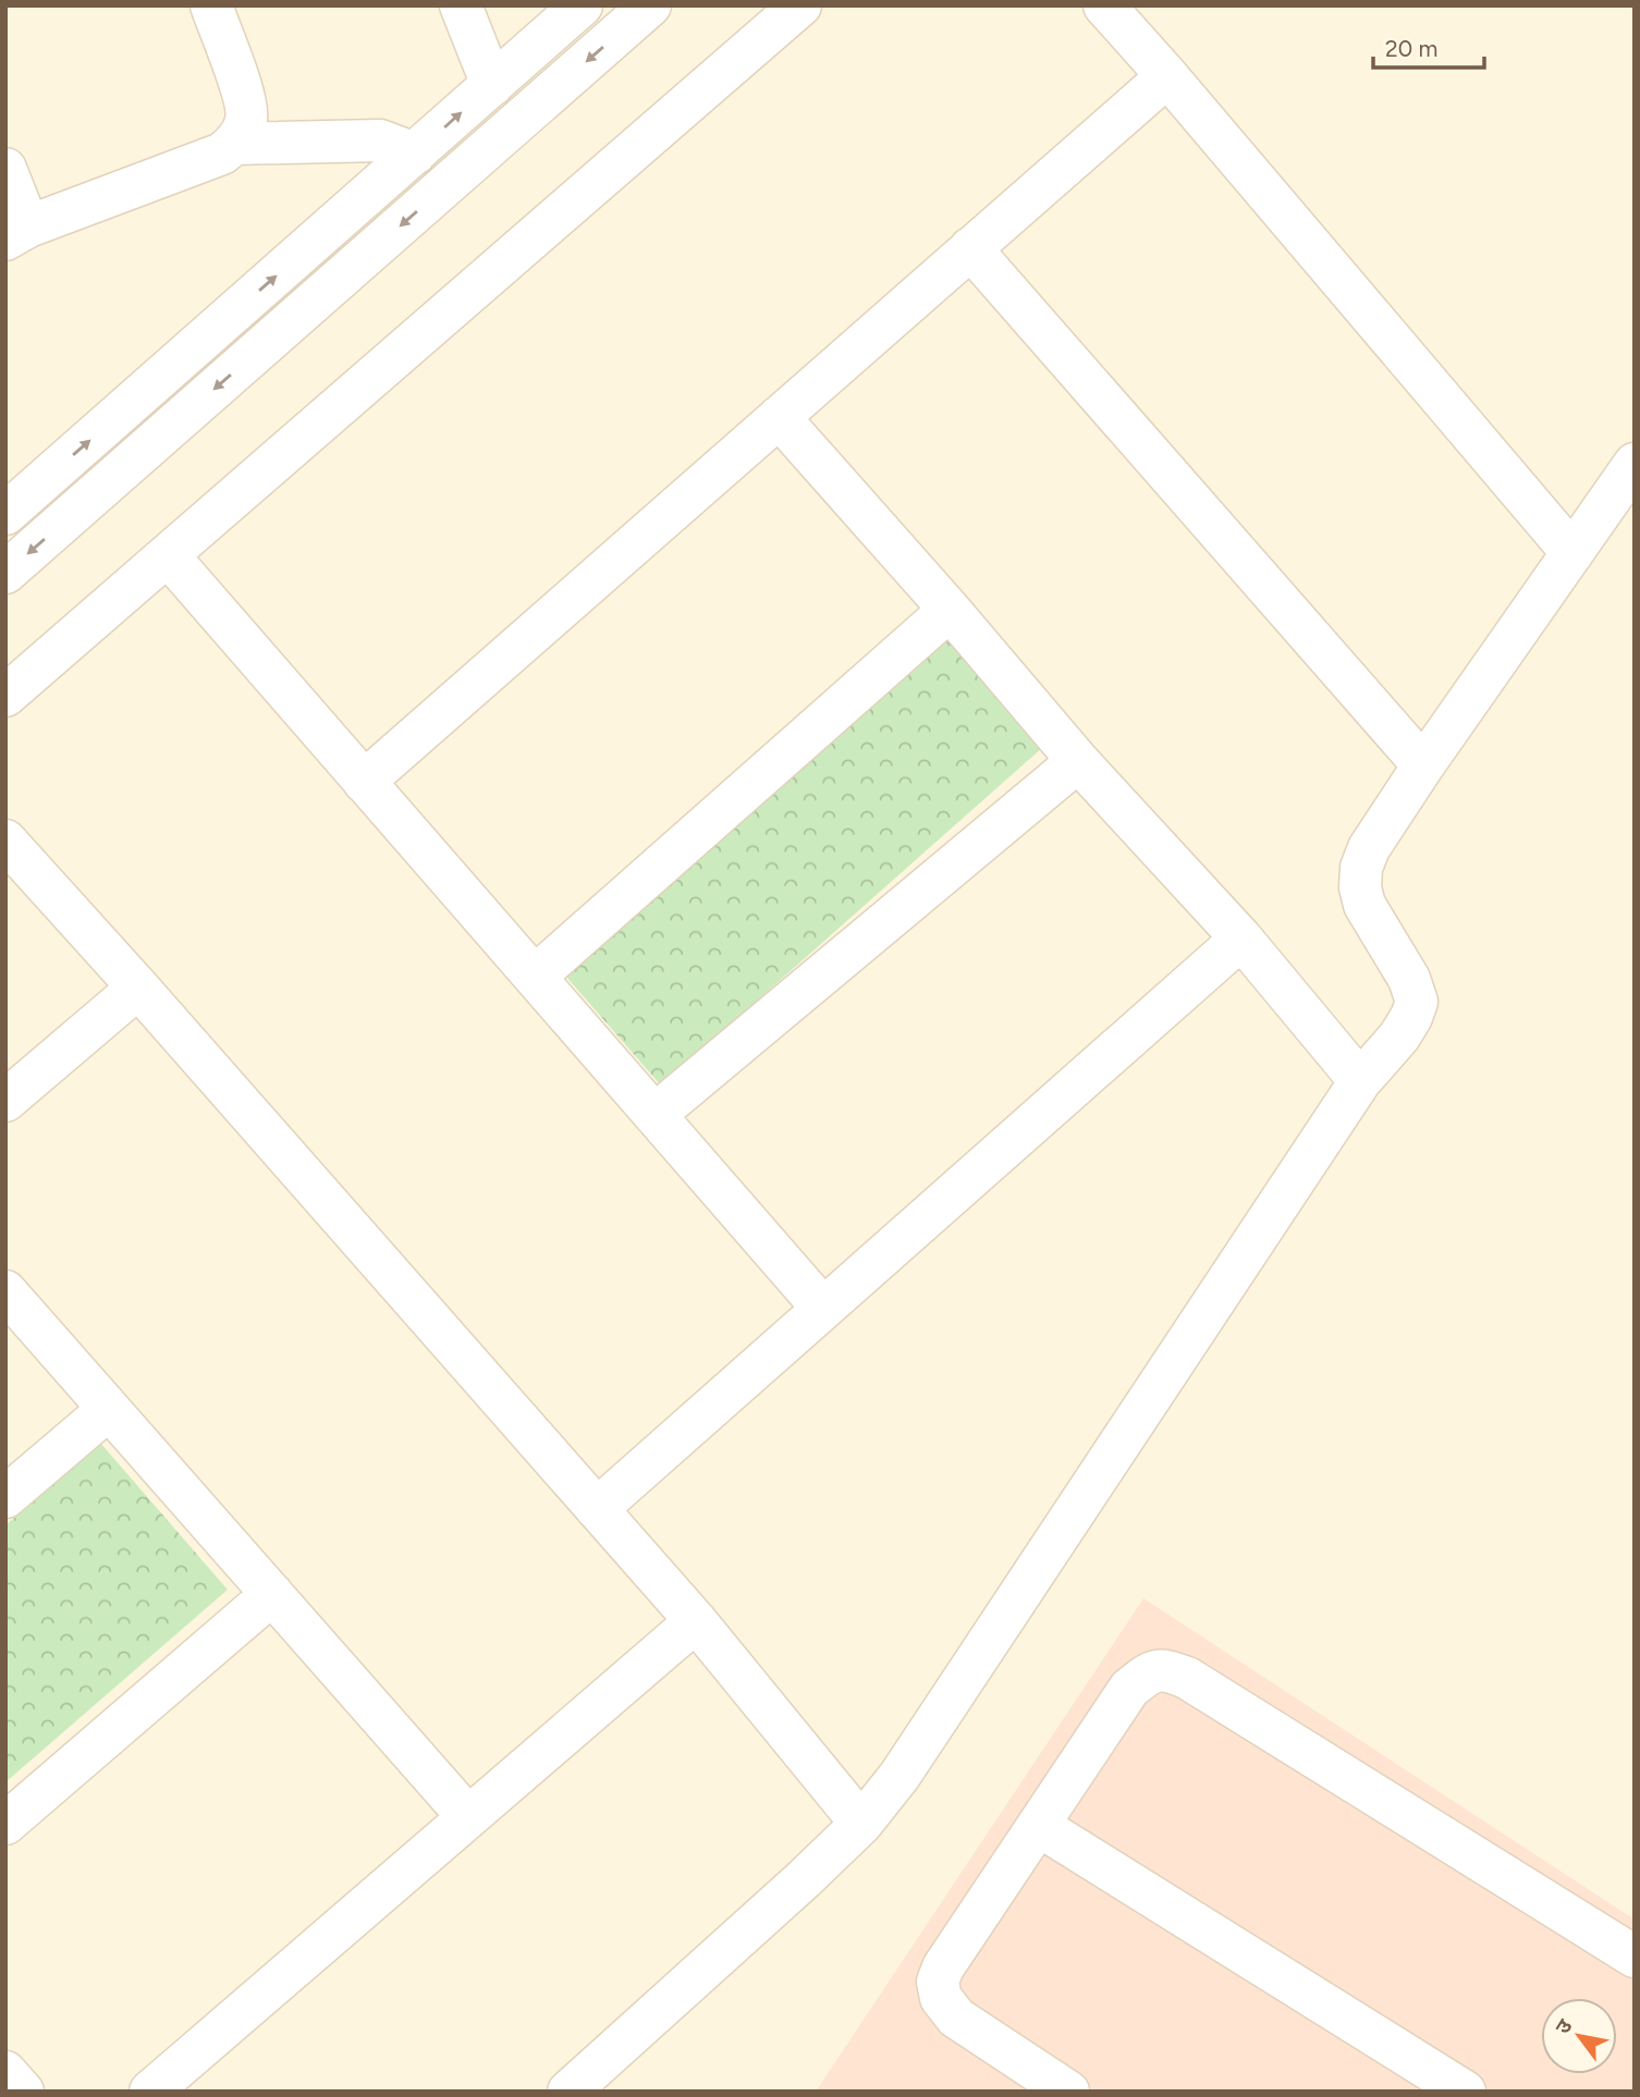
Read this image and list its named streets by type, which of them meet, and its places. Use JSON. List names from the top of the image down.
{
  "scale_bar": "20 m",
  "north": "top left"
}
